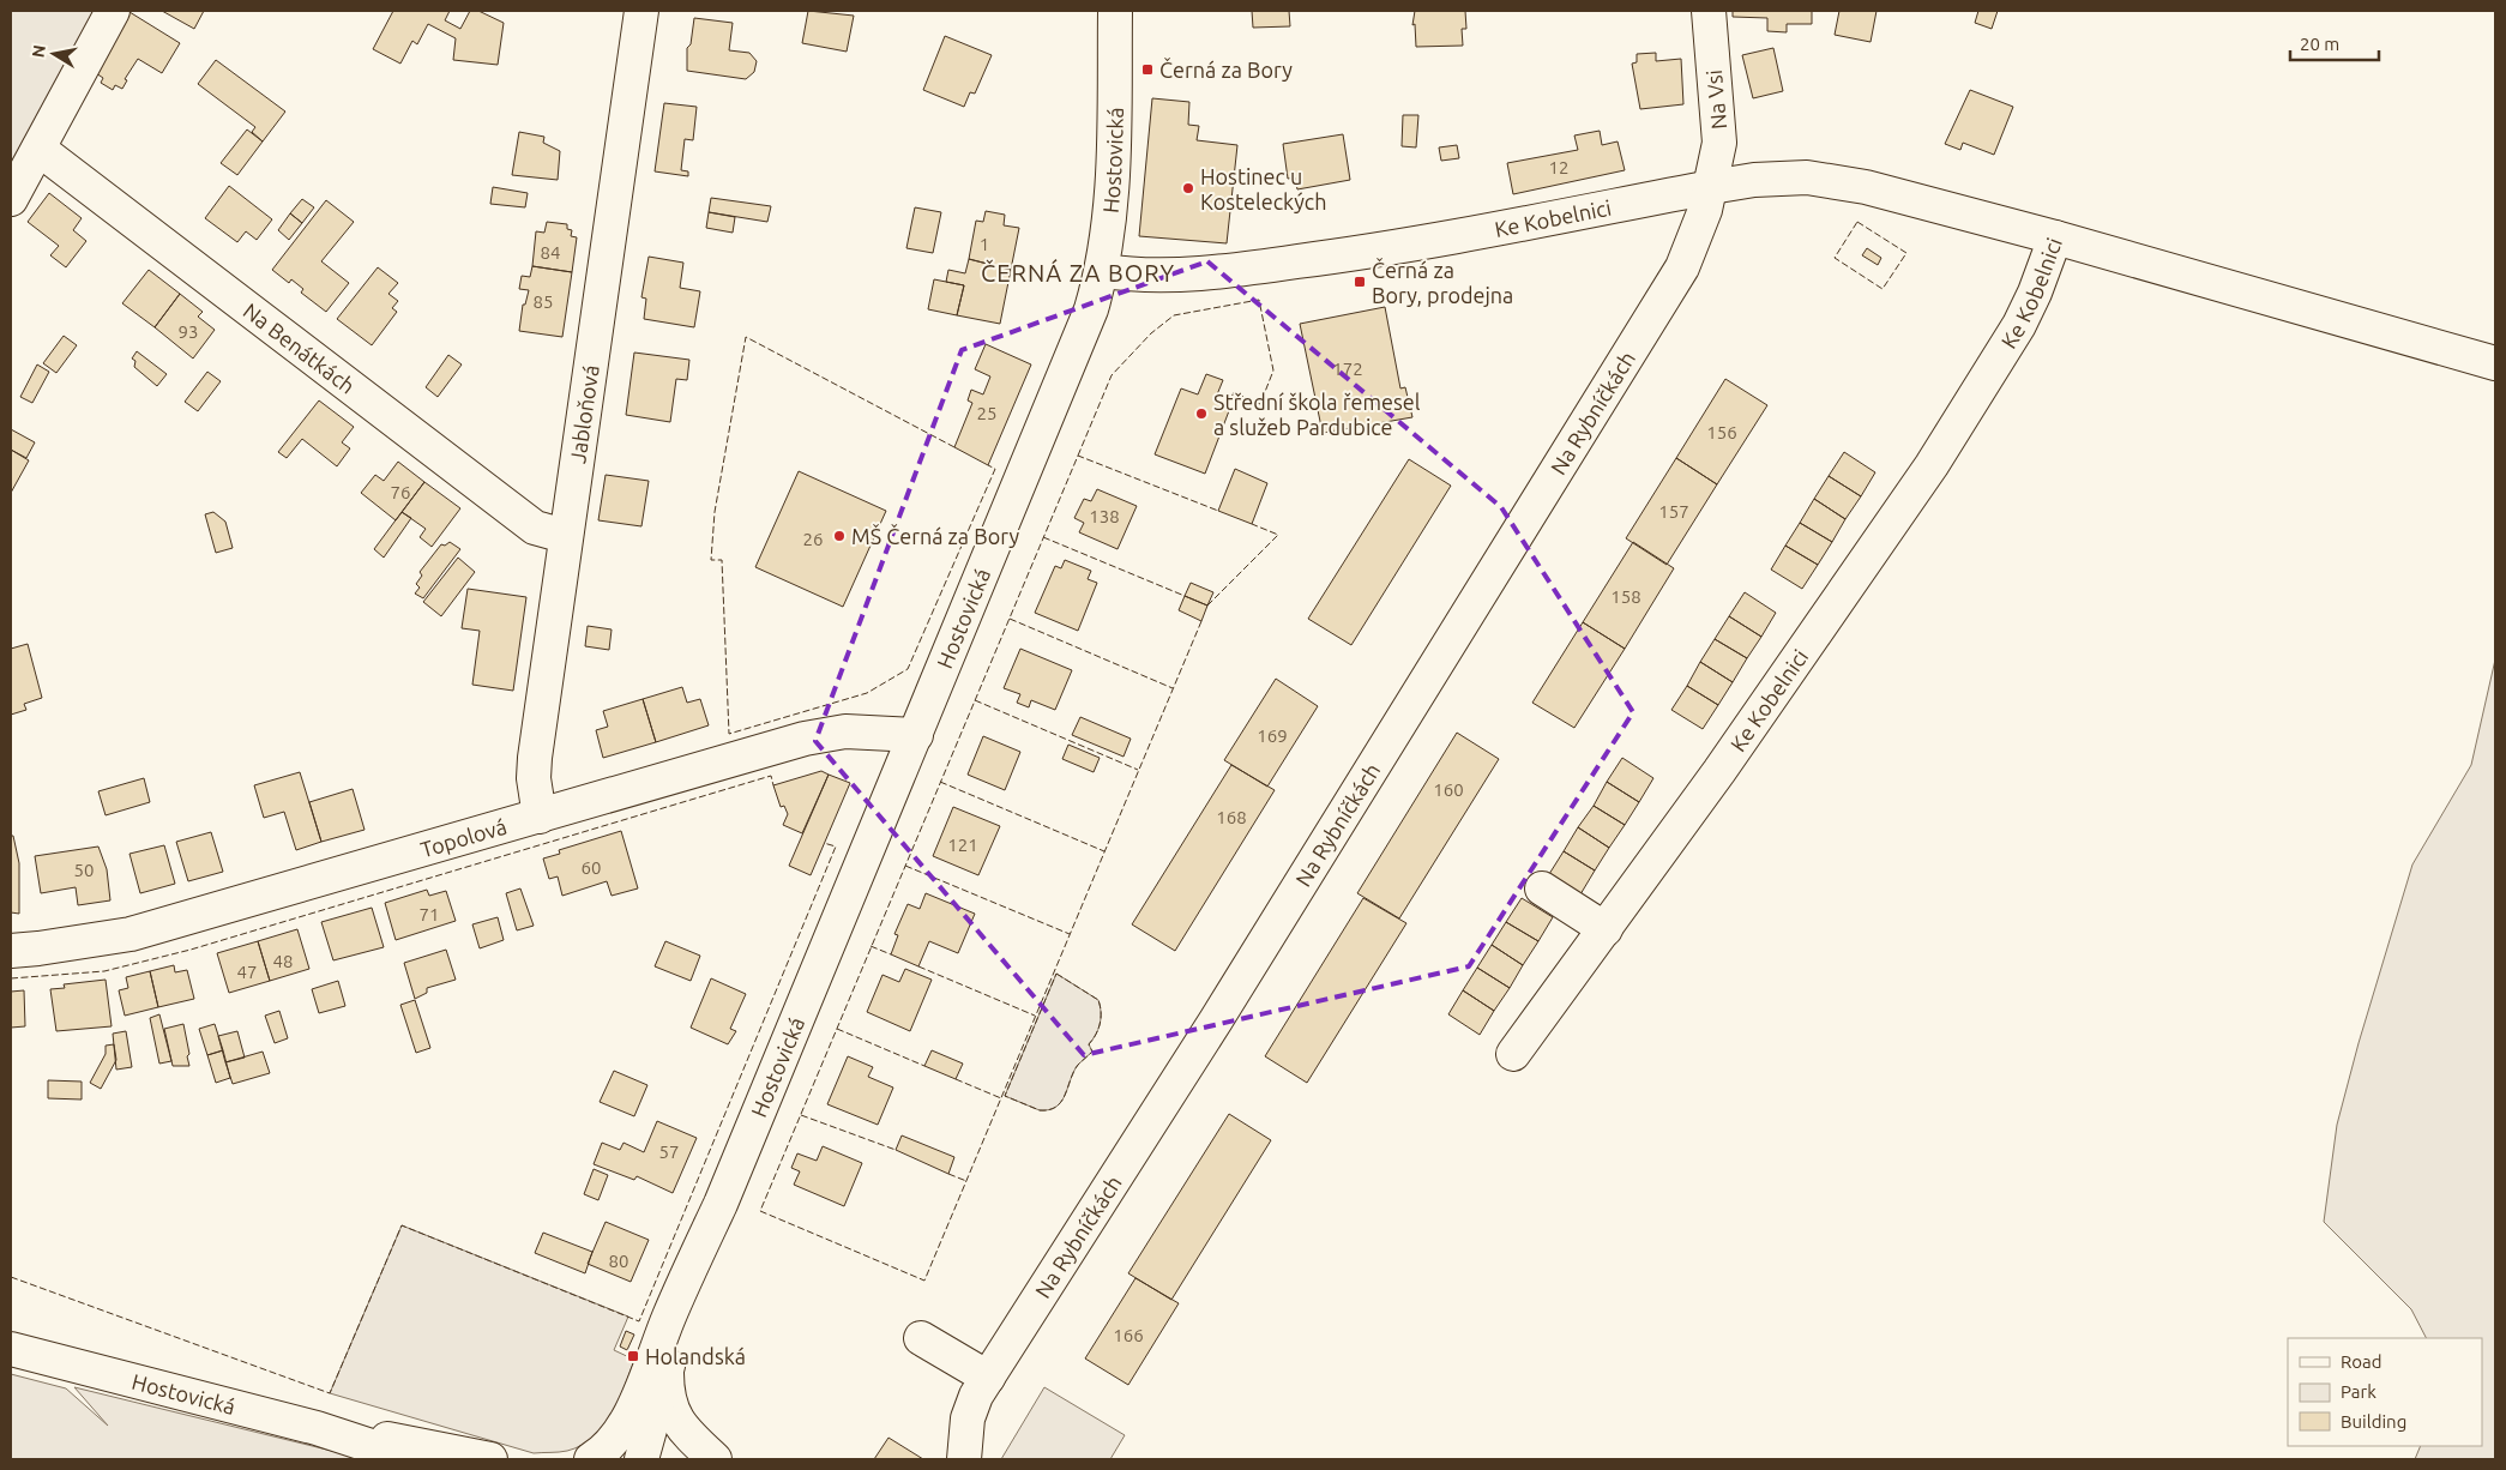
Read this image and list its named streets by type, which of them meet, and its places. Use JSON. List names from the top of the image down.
{
  "streets": {
    "street": [
      "Na Vsi",
      "Hostovická",
      "Ke Kobelnici",
      "Na Benátkách",
      "Jabloňová",
      "Na Rybníčkách",
      "Topolová"
    ]
  },
  "crossings": [
    ["Na Vsi", "Ke Kobelnici"],
    ["Na Vsi", "Na Rybníčkách"],
    ["Hostovická", "Ke Kobelnici"],
    ["Hostovická", "Topolová"],
    ["Ke Kobelnici", "Na Rybníčkách"],
    ["Na Benátkách", "Jabloňová"],
    ["Jabloňová", "Topolová"]
  ],
  "districts": ["ČERNÁ ZA BORY"],
  "places": {
    "transit": ["Černá za Bory", "Černá za Bory, prodejna", "Holandská"],
    "other": ["Hostinec u Kosteleckých", "Střední škola řemesel a služeb Pardubice", "MŠ Černá za Bory"]
  },
  "house_numbers": [
    "12",
    "1",
    "84",
    "85",
    "93",
    "172",
    "25",
    "156",
    "76",
    "157",
    "138",
    "26",
    "158",
    "169",
    "160",
    "168",
    "121",
    "60",
    "50",
    "71",
    "48",
    "47",
    "57",
    "80",
    "166"
  ],
  "legend": ["Road", "Park", "Building"],
  "scale_bar": "20 m",
  "north": "left"
}
